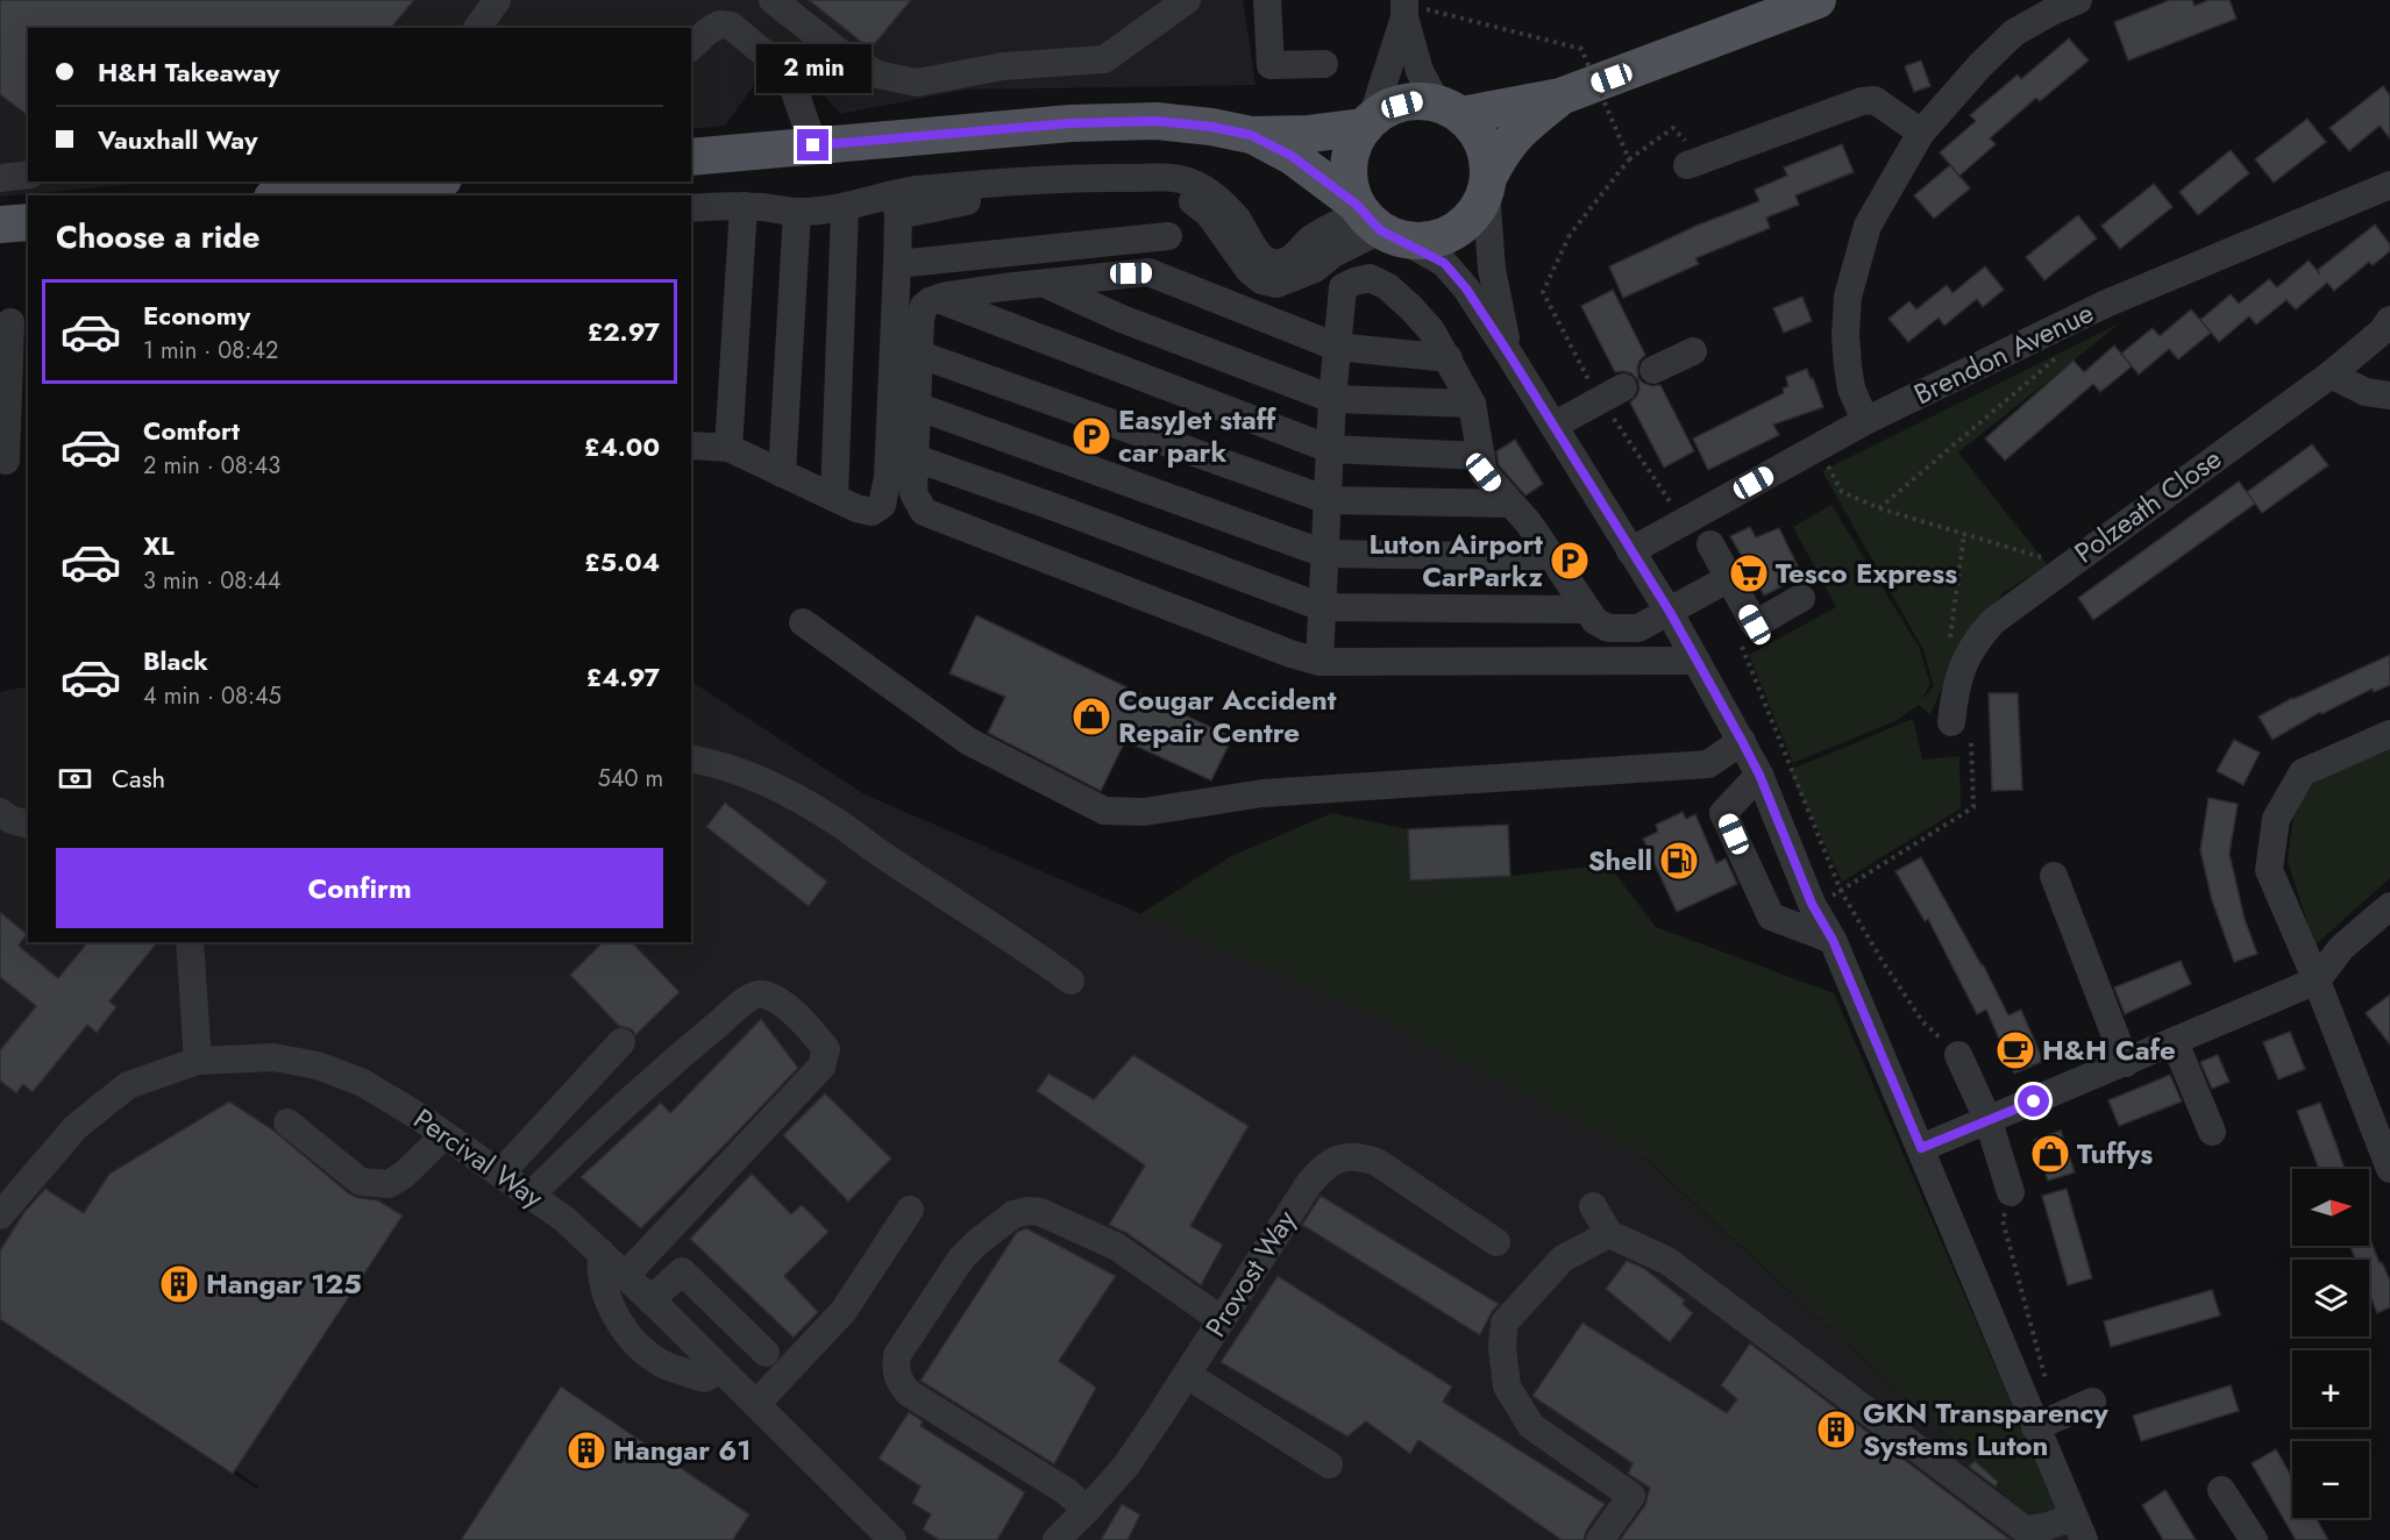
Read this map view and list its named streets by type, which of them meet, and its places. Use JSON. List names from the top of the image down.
{
  "streets": {
    "street": [
      "Brendon Avenue",
      "Polzeath Close",
      "Percival Way",
      "Provost Way"
    ]
  },
  "places": {
    "parking": ["EasyJet staff car park", "Luton Airport CarParkz"],
    "supermarket": ["Tesco Express"],
    "shop": ["Cougar Accident Repair Centre", "Tuffys"],
    "fuel station": ["Shell"],
    "cafe": ["H&H Cafe"],
    "building": ["Hangar 125", "GKN Transparency Systems Luton", "Hangar 61"]
  },
  "north": "right",
  "page": {
    "banner": ["H&H Takeaway", "Vauxhall Way"],
    "bubble": "2 min",
    "heading": "Choose a ride",
    "list": [
      {
        "name": "Economy",
        "note": "1 min · 08:42",
        "value": "£2.97"
      },
      {
        "name": "Comfort",
        "note": "2 min · 08:43",
        "value": "£4.00"
      },
      {
        "name": "XL",
        "note": "3 min · 08:44",
        "value": "£5.04"
      },
      {
        "name": "Black",
        "note": "4 min · 08:45",
        "value": "£4.97"
      }
    ],
    "pay": ["Cash", "540 m"],
    "buttons": "Confirm",
    "map_buttons": ["+", "−"]
  }
}
